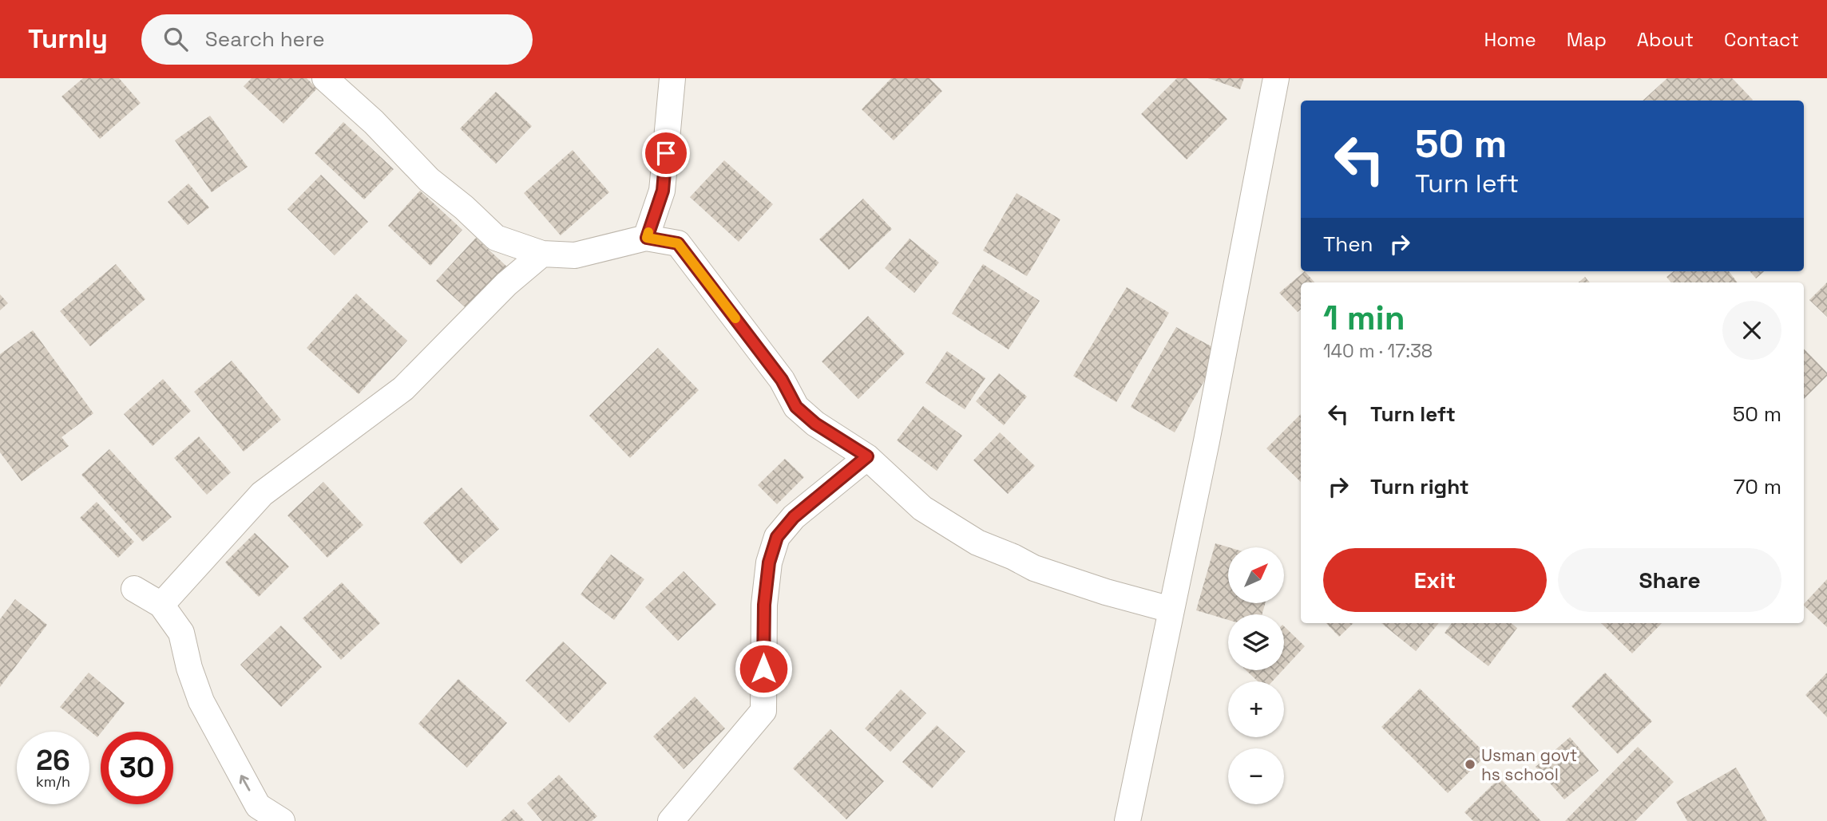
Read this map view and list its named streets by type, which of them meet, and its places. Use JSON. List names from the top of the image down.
{
  "places": ["Usman govt hs school"],
  "north": "top right",
  "page": {
    "header": "Turnly",
    "search": "Search here",
    "nav": [
      "Home",
      "Map",
      "About",
      "Contact"
    ],
    "turn": ["50 m", "Turn left"],
    "then": "Then",
    "heading": ["1 min", "140 m · 17:38"],
    "list": [
      {
        "name": "Turn left",
        "value": "50 m"
      },
      {
        "name": "Turn right",
        "value": "70 m"
      }
    ],
    "buttons": ["Exit", "Share"],
    "map_buttons": ["+", "−"],
    "speed": "26 km/h",
    "limit": "30"
  }
}
